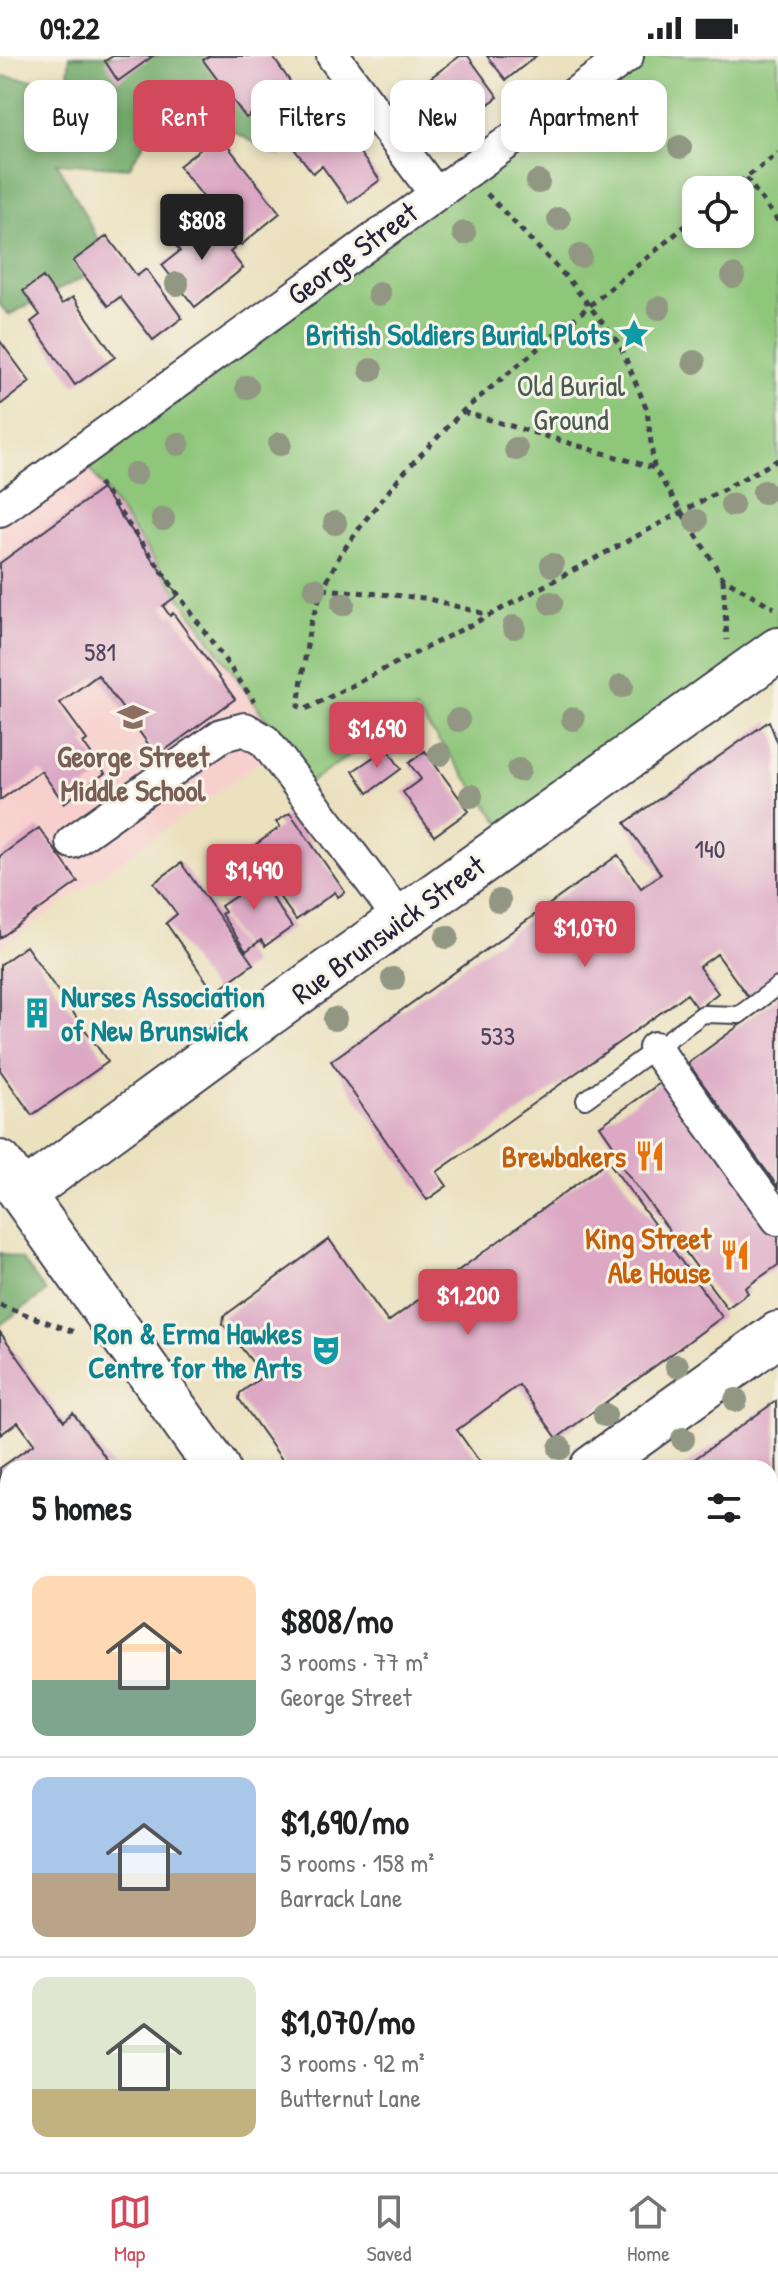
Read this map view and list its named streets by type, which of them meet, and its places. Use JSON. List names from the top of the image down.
{
  "streets": {
    "main road": ["Rue Brunswick Street"],
    "street": ["George Street"]
  },
  "parks": ["Old Burial Ground"],
  "places": {
    "place": ["British Soldiers Burial Plots"],
    "school or university": ["George Street Middle School"],
    "building": ["Nurses Association of New Brunswick"],
    "restaurant": ["Brewbakers", "King Street Ale House"],
    "theatre": ["Ron & Erma Hawkes Centre for the Arts"]
  },
  "house_numbers": ["581", "140", "533"],
  "page": {
    "status": "09:22",
    "chip": [
      "Buy",
      "Rent",
      "Filters",
      "New",
      "Apartment"
    ],
    "price": [
      "$808",
      "$1,690",
      "$1,490",
      "$1,070",
      "$1,200"
    ],
    "heading": "5 homes",
    "list": [
      {
        "name": "$808/mo",
        "note": "3 rooms · 77 m² · George Street"
      },
      {
        "name": "$1,690/mo",
        "note": "5 rooms · 158 m² · Barrack Lane"
      },
      {
        "name": "$1,070/mo",
        "note": "3 rooms · 92 m² · Butternut Lane"
      }
    ],
    "tabs": ["Map", "Saved", "Home"]
  }
}
